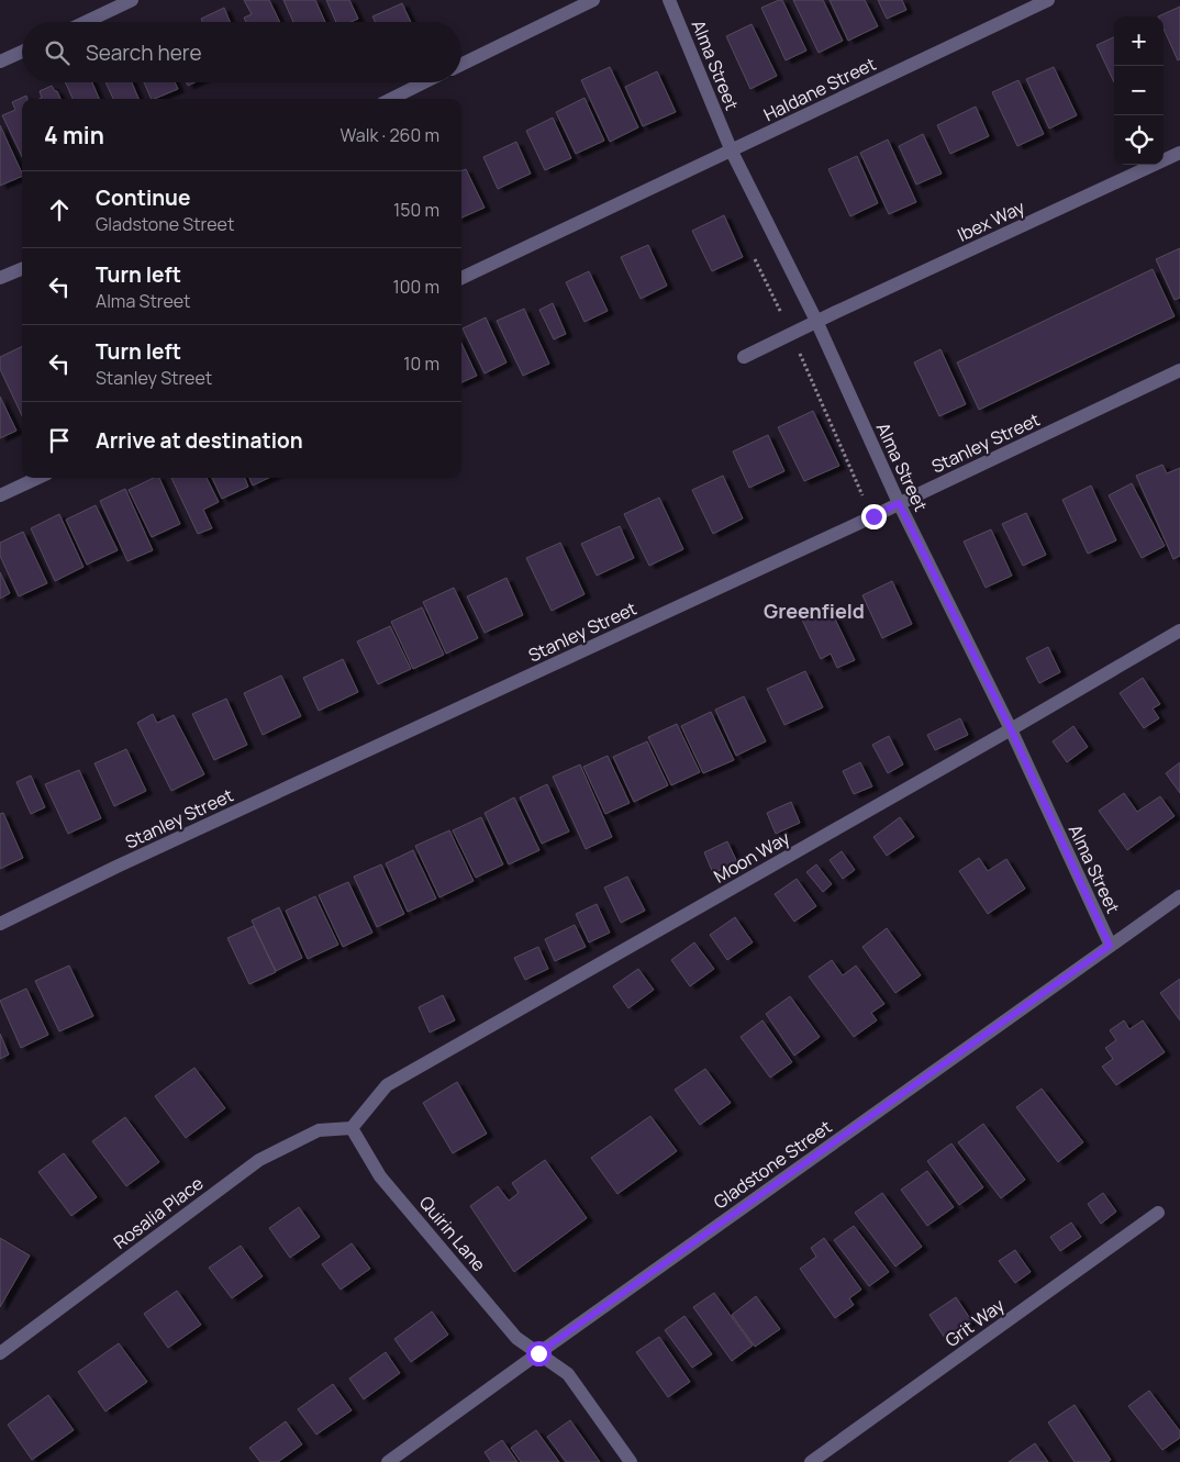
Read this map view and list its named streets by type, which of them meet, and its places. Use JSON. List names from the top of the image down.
{
  "streets": {
    "street": [
      "Alma Street",
      "Haldane Street",
      "Ibex Way",
      "Stanley Street",
      "Moon Way",
      "Gladstone Street",
      "Rosalia Place",
      "Quirin Lane",
      "Grit Way"
    ]
  },
  "crossings": [
    ["Alma Street", "Haldane Street"],
    ["Alma Street", "Ibex Way"],
    ["Alma Street", "Stanley Street"],
    ["Alma Street", "Moon Way"],
    ["Alma Street", "Gladstone Street"],
    ["Moon Way", "Rosalia Place"],
    ["Moon Way", "Quirin Lane"],
    ["Gladstone Street", "Quirin Lane"],
    ["Rosalia Place", "Quirin Lane"]
  ],
  "districts": ["Greenfield"],
  "page": {
    "map_buttons": ["+", "−"],
    "search": "Search here",
    "heading": ["4 min", "Walk · 260 m"],
    "list": [
      ["Continue", "Gladstone Street", "150 m"],
      ["Turn left", "Alma Street", "100 m"],
      ["Turn left", "Stanley Street", "10 m"],
      "Arrive at destination"
    ]
  }
}
